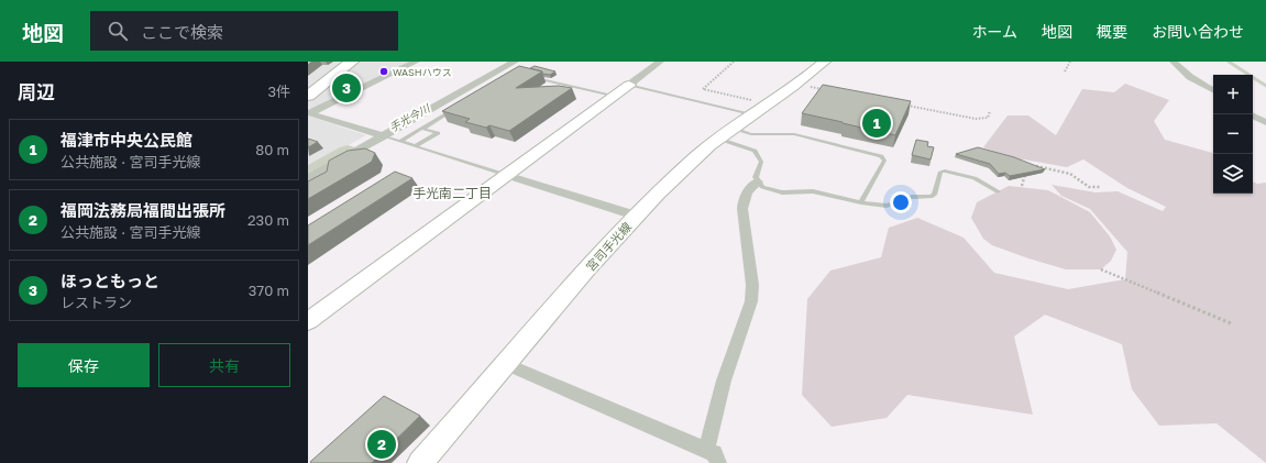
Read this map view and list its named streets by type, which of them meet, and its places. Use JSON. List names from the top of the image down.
{
  "streets": {
    "main road": ["宮司手光線"]
  },
  "districts": ["手光南二丁目"],
  "water": ["手光今川"],
  "places": ["WASHハウス"],
  "page": {
    "header": "地図",
    "search": "ここで検索",
    "nav": [
      "ホーム",
      "地図",
      "概要",
      "お問い合わせ"
    ],
    "heading": ["周辺", "3件"],
    "pins": ["3", "1", "2"],
    "map_buttons": ["+", "−"],
    "list": [
      {
        "mark": "1",
        "name": "福津市中央公民館",
        "note": "公共施設 · 宮司手光線",
        "value": "80 m"
      },
      {
        "mark": "2",
        "name": "福岡法務局福間出張所",
        "note": "公共施設 · 宮司手光線",
        "value": "230 m"
      },
      {
        "mark": "3",
        "name": "ほっともっと",
        "note": "レストラン",
        "value": "370 m"
      }
    ],
    "buttons": ["保存", "共有"]
  }
}
